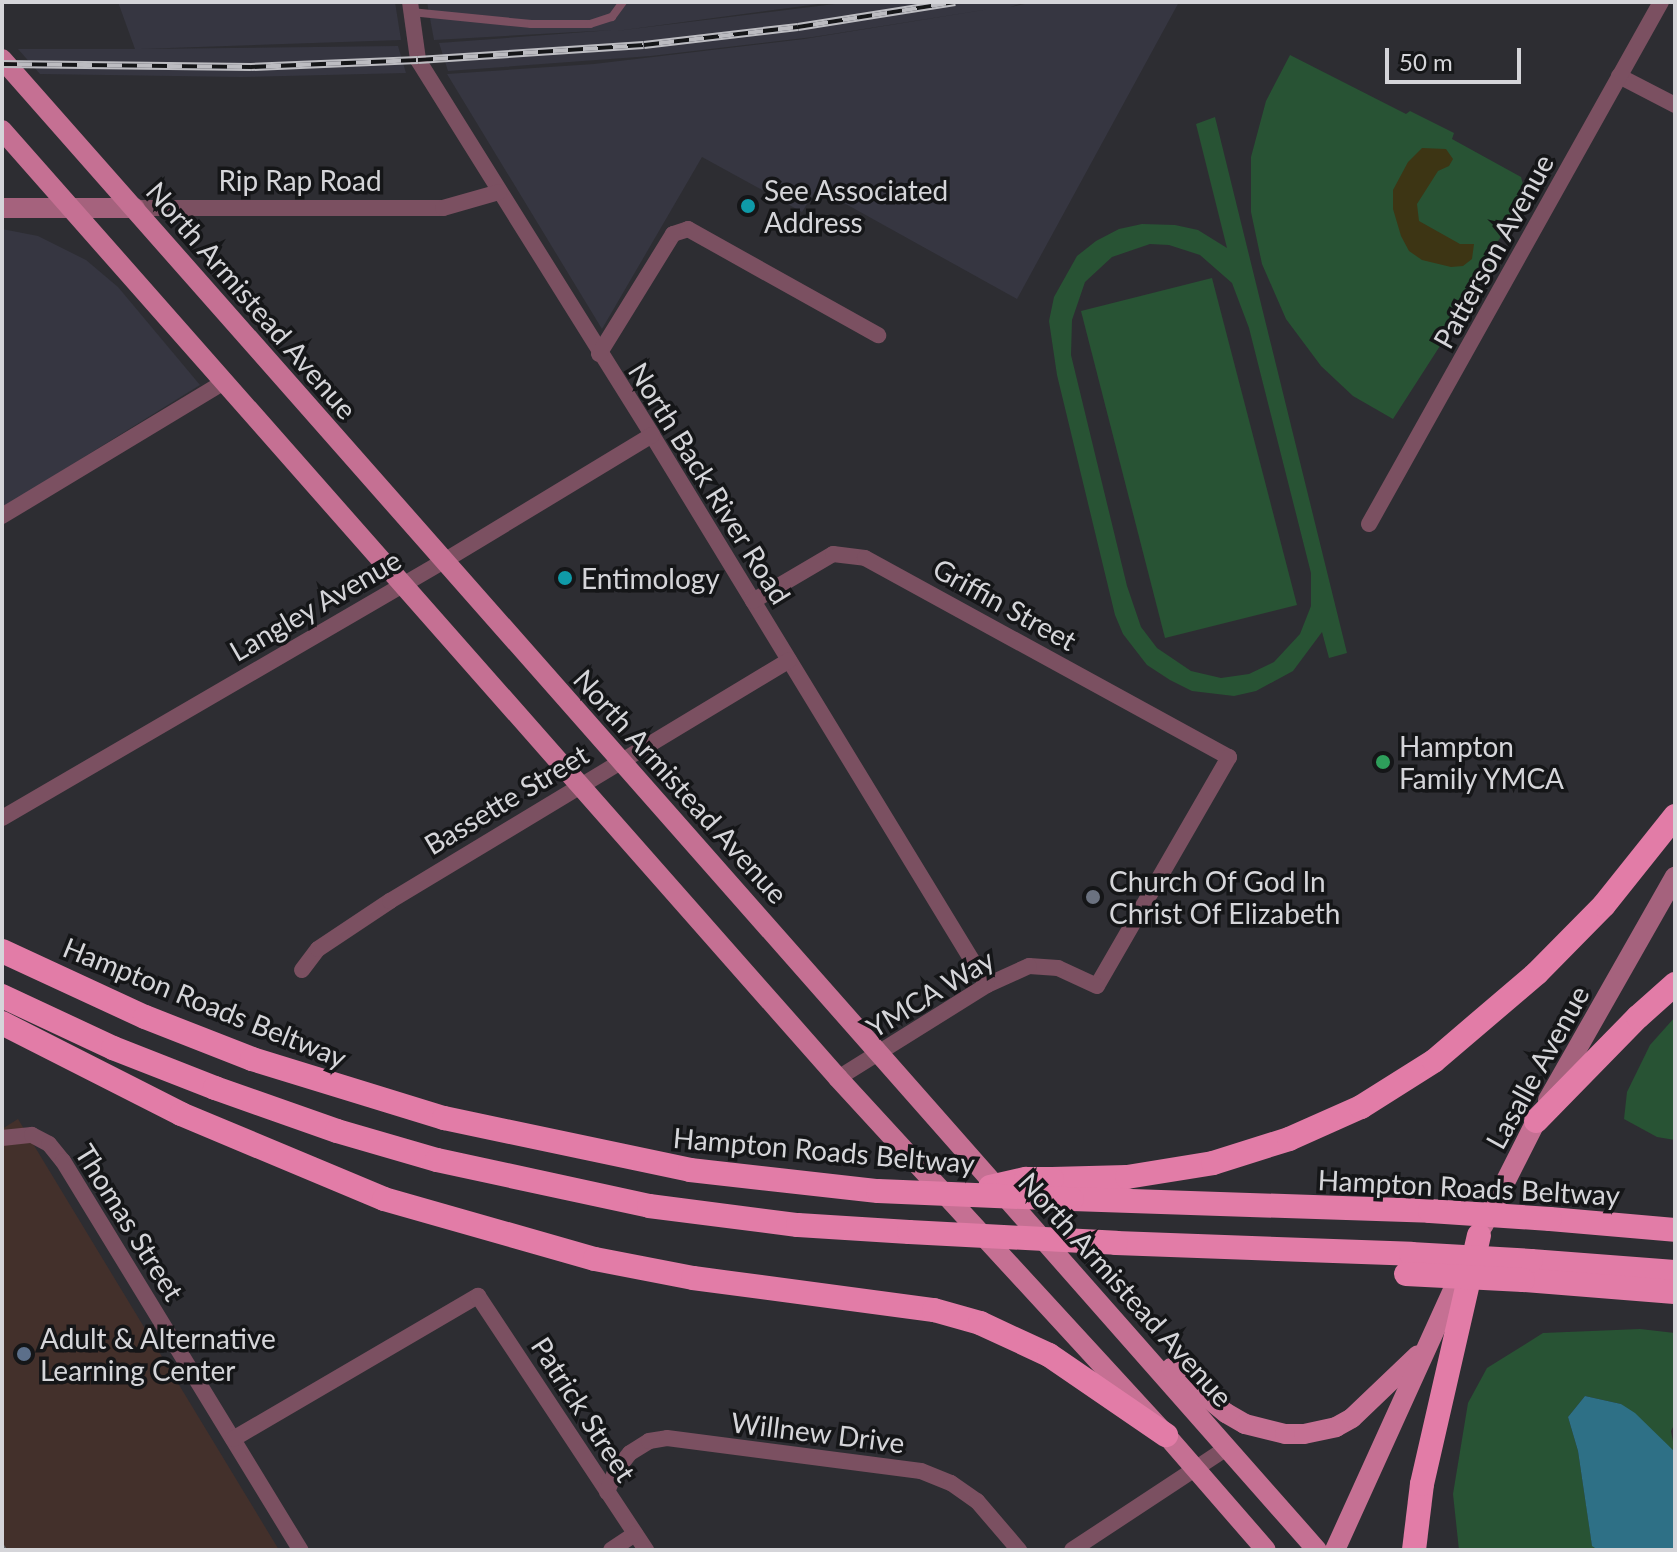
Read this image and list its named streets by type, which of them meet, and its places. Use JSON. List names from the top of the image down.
{
  "streets": {
    "highway": ["Hampton Roads Beltway"],
    "main road": ["Rip Rap Road", "North Armistead Avenue", "Lasalle Avenue"],
    "street": [
      "Patterson Avenue",
      "North Back River Road",
      "Griffin Street",
      "Langley Avenue",
      "Bassette Street",
      "YMCA Way",
      "Thomas Street",
      "Patrick Street",
      "Willnew Drive"
    ]
  },
  "crossings": [
    ["Rip Rap Road", "North Armistead Avenue"],
    ["Rip Rap Road", "North Back River Road"],
    ["North Armistead Avenue", "Langley Avenue"],
    ["North Armistead Avenue", "Bassette Street"],
    ["North Armistead Avenue", "YMCA Way"],
    ["North Back River Road", "Griffin Street"],
    ["North Back River Road", "Langley Avenue"],
    ["North Back River Road", "Bassette Street"],
    ["North Back River Road", "YMCA Way"],
    ["Griffin Street", "YMCA Way"],
    ["Thomas Street", "Patrick Street"],
    ["Patrick Street", "Willnew Drive"]
  ],
  "places": [
    "See Associated Address",
    "Entimology",
    "Hampton Family YMCA",
    "Church Of God In Christ Of Elizabeth",
    "Adult & Alternative Learning Center"
  ],
  "scale_bar": "50 m"
}
